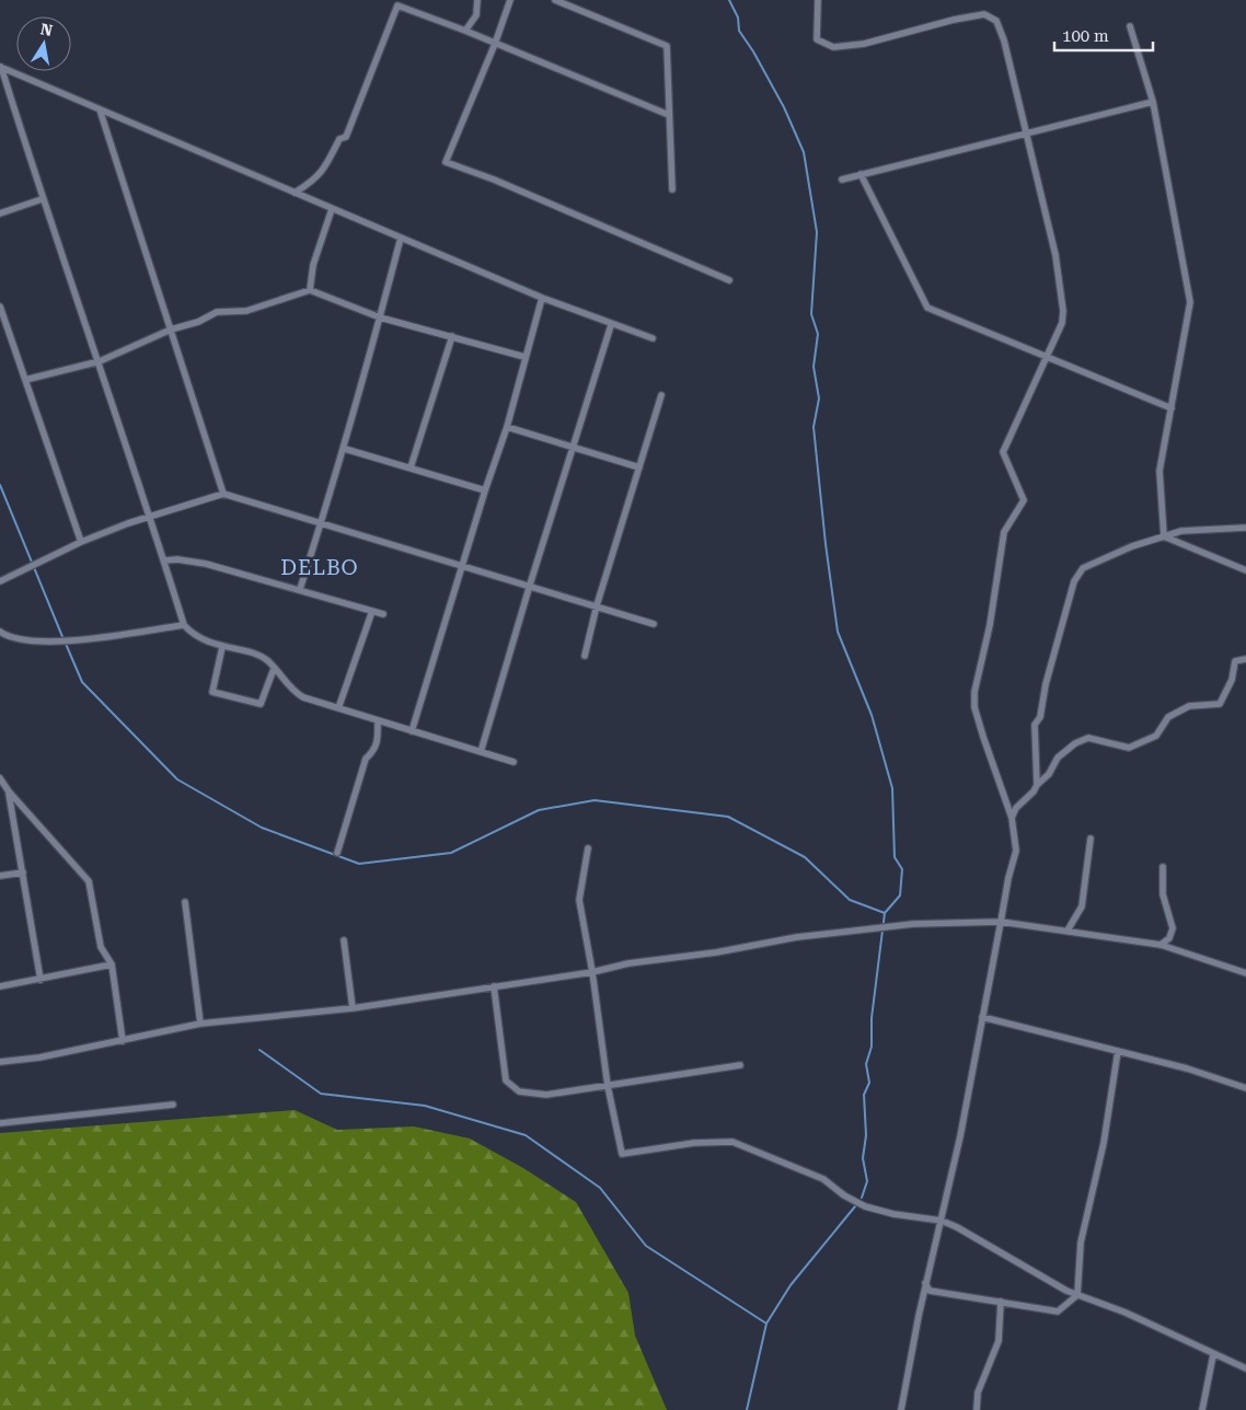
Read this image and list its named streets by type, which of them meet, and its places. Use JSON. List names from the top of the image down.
{
  "districts": ["DELBO"],
  "scale_bar": "100 m",
  "north": "top"
}
